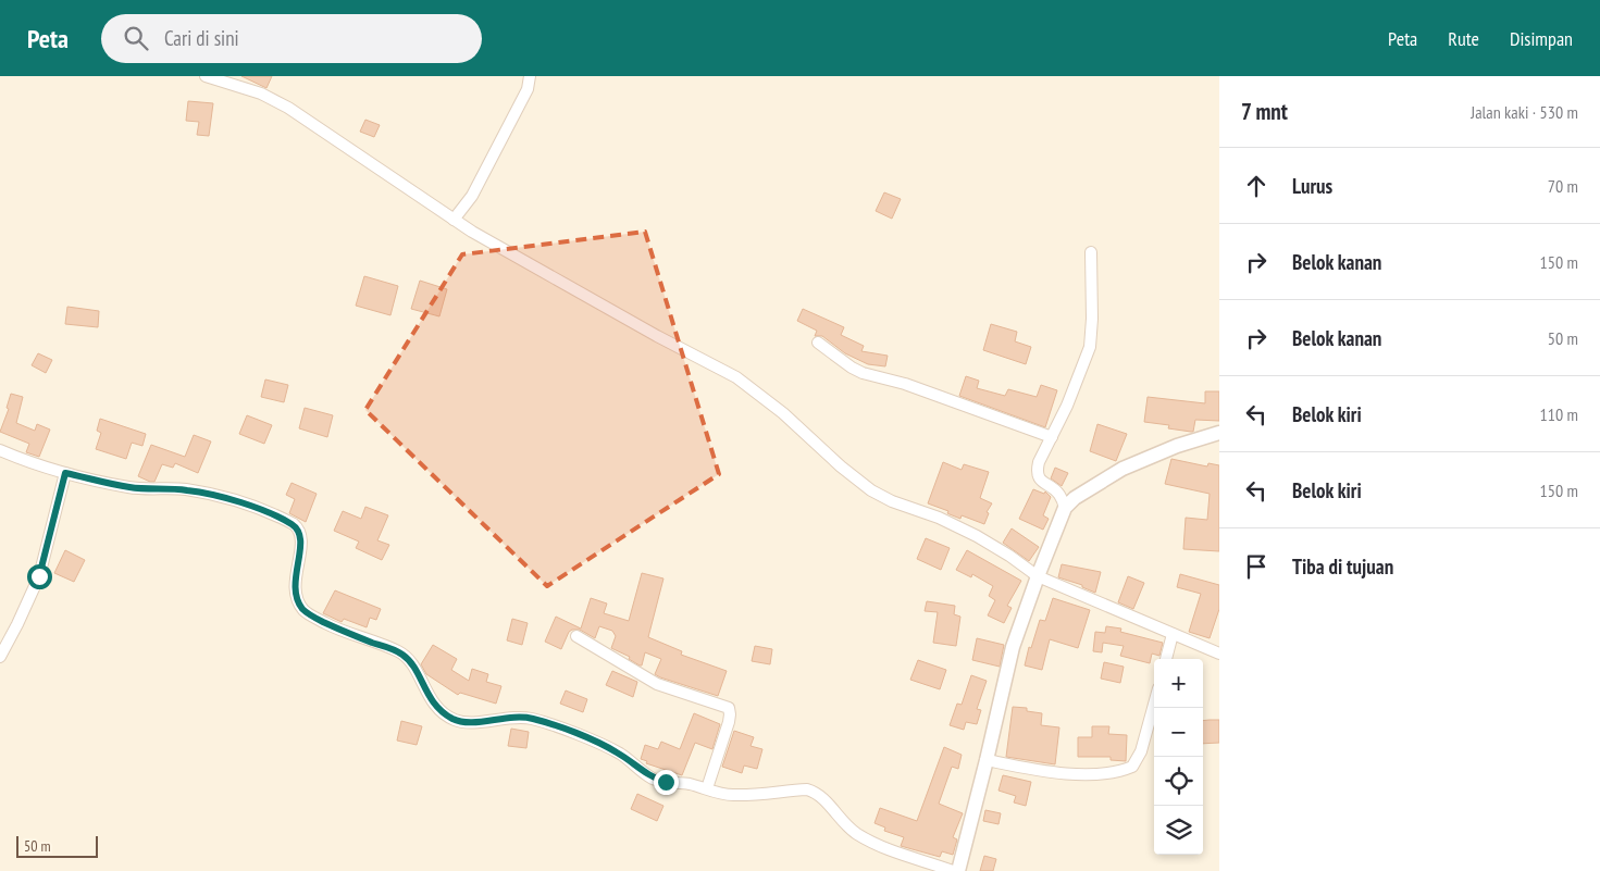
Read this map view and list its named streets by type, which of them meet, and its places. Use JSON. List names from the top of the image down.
{
  "scale_bar": "50 m",
  "page": {
    "header": "Peta",
    "search": "Cari di sini",
    "nav": ["Peta", "Rute", "Disimpan"],
    "heading": ["7 mnt", "Jalan kaki · 530 m"],
    "list": [
      ["Lurus", "70 m"],
      ["Belok kanan", "150 m"],
      ["Belok kanan", "50 m"],
      ["Belok kiri", "110 m"],
      ["Belok kiri", "150 m"],
      "Tiba di tujuan"
    ],
    "map_buttons": ["+", "−"],
    "scale": "50 m"
  }
}
